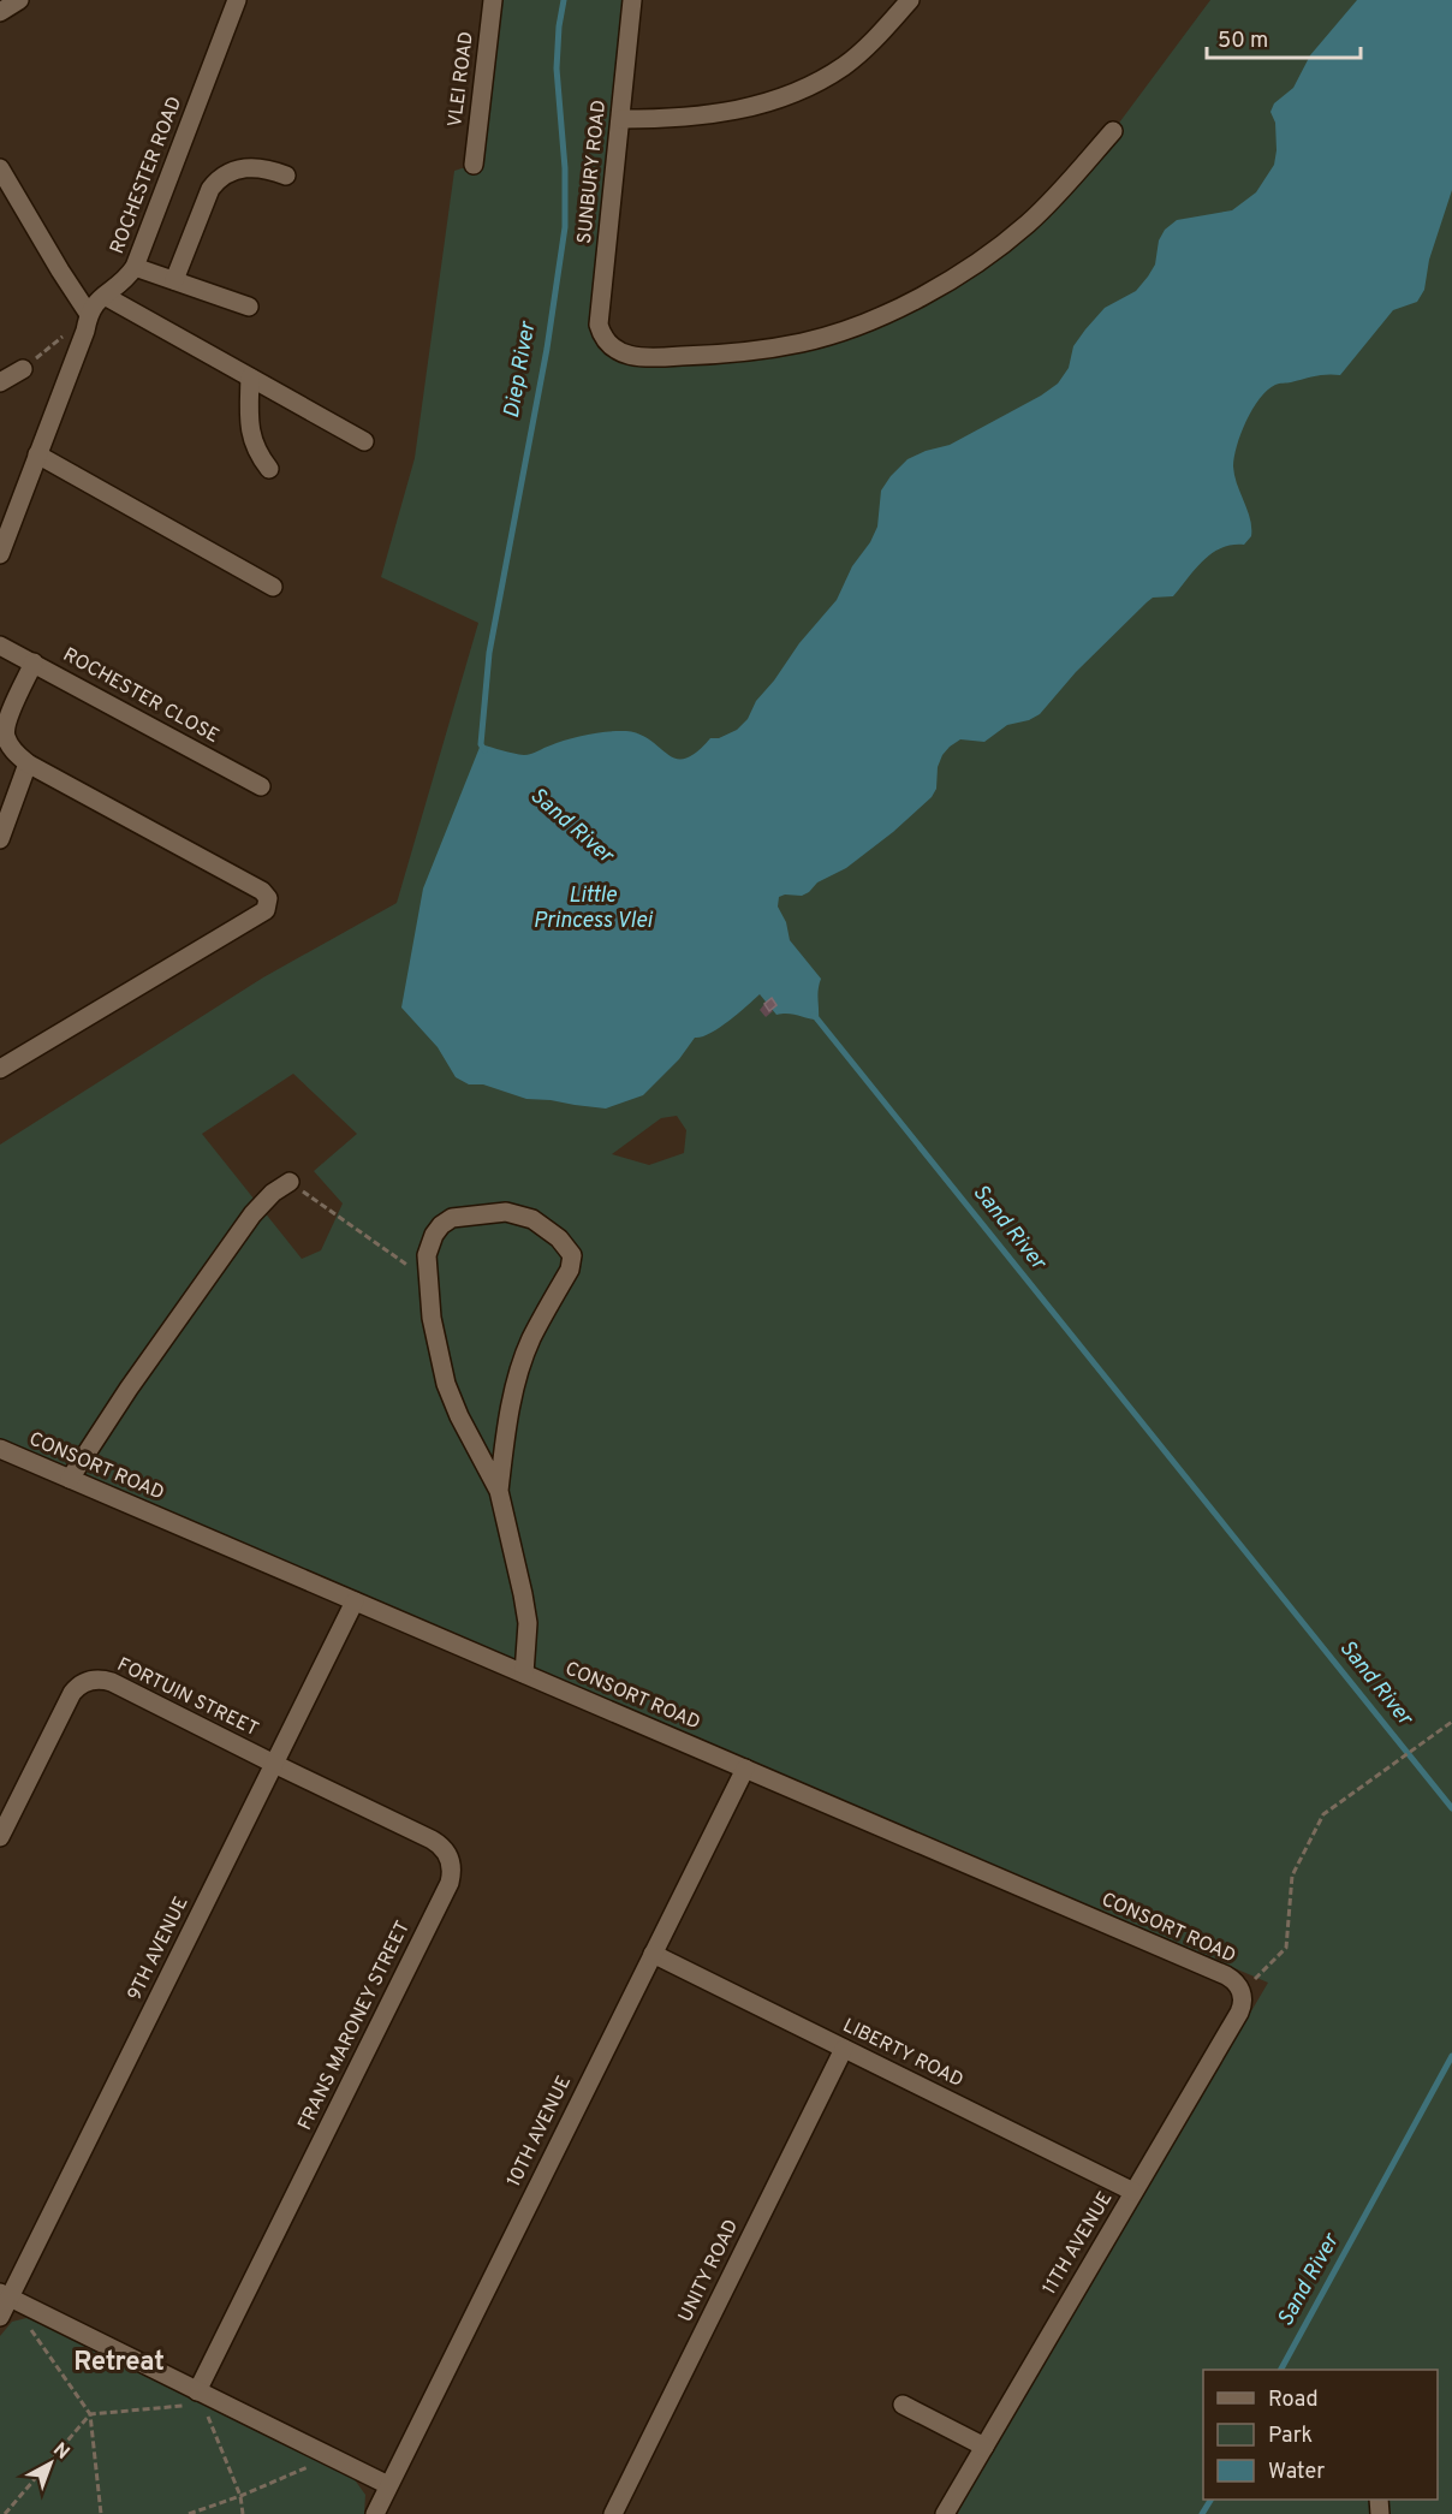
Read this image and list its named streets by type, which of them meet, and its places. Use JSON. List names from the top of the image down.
{
  "streets": {
    "street": [
      "VLEI ROAD",
      "SUNBURY ROAD",
      "ROCHESTER ROAD",
      "ROCHESTER CLOSE",
      "CONSORT ROAD",
      "FORTUIN STREET",
      "9TH AVENUE",
      "FRANS MARONEY STREET",
      "LIBERTY ROAD",
      "10TH AVENUE",
      "11TH AVENUE",
      "UNITY ROAD"
    ]
  },
  "crossings": [
    ["CONSORT ROAD", "9TH AVENUE"],
    ["CONSORT ROAD", "10TH AVENUE"],
    ["CONSORT ROAD", "11TH AVENUE"],
    ["FORTUIN STREET", "9TH AVENUE"],
    ["FORTUIN STREET", "FRANS MARONEY STREET"],
    ["9TH AVENUE", "FRANS MARONEY STREET"],
    ["LIBERTY ROAD", "10TH AVENUE"],
    ["LIBERTY ROAD", "11TH AVENUE"],
    ["LIBERTY ROAD", "UNITY ROAD"]
  ],
  "districts": ["Retreat"],
  "water": ["Diep River", "Sand River", "Little Princess Vlei"],
  "legend": ["Road", "Park", "Water"],
  "scale_bar": "50 m",
  "north": "top right"
}
